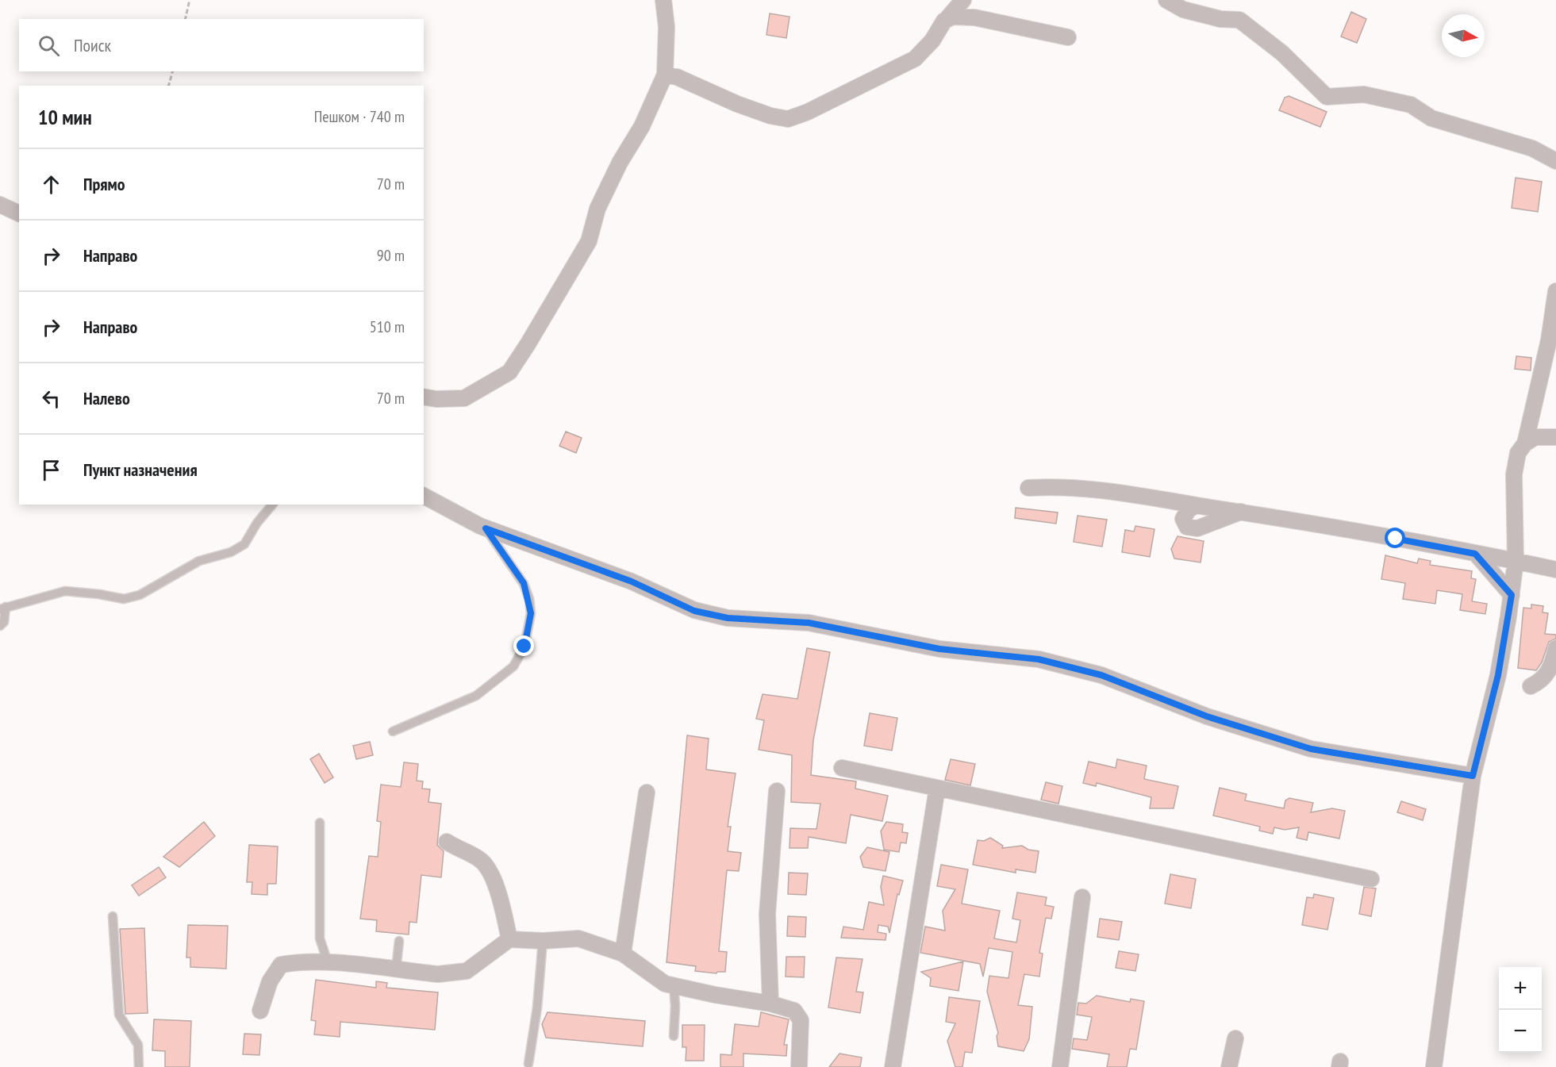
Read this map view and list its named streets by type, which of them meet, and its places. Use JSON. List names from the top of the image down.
{
  "north": "right",
  "page": {
    "search": "Поиск",
    "heading": ["10 мин", "Пешком · 740 m"],
    "list": [
      ["Прямо", "70 m"],
      ["Направо", "90 m"],
      ["Направо", "510 m"],
      ["Налево", "70 m"],
      "Пункт назначения"
    ],
    "map_buttons": ["+", "−"]
  }
}
